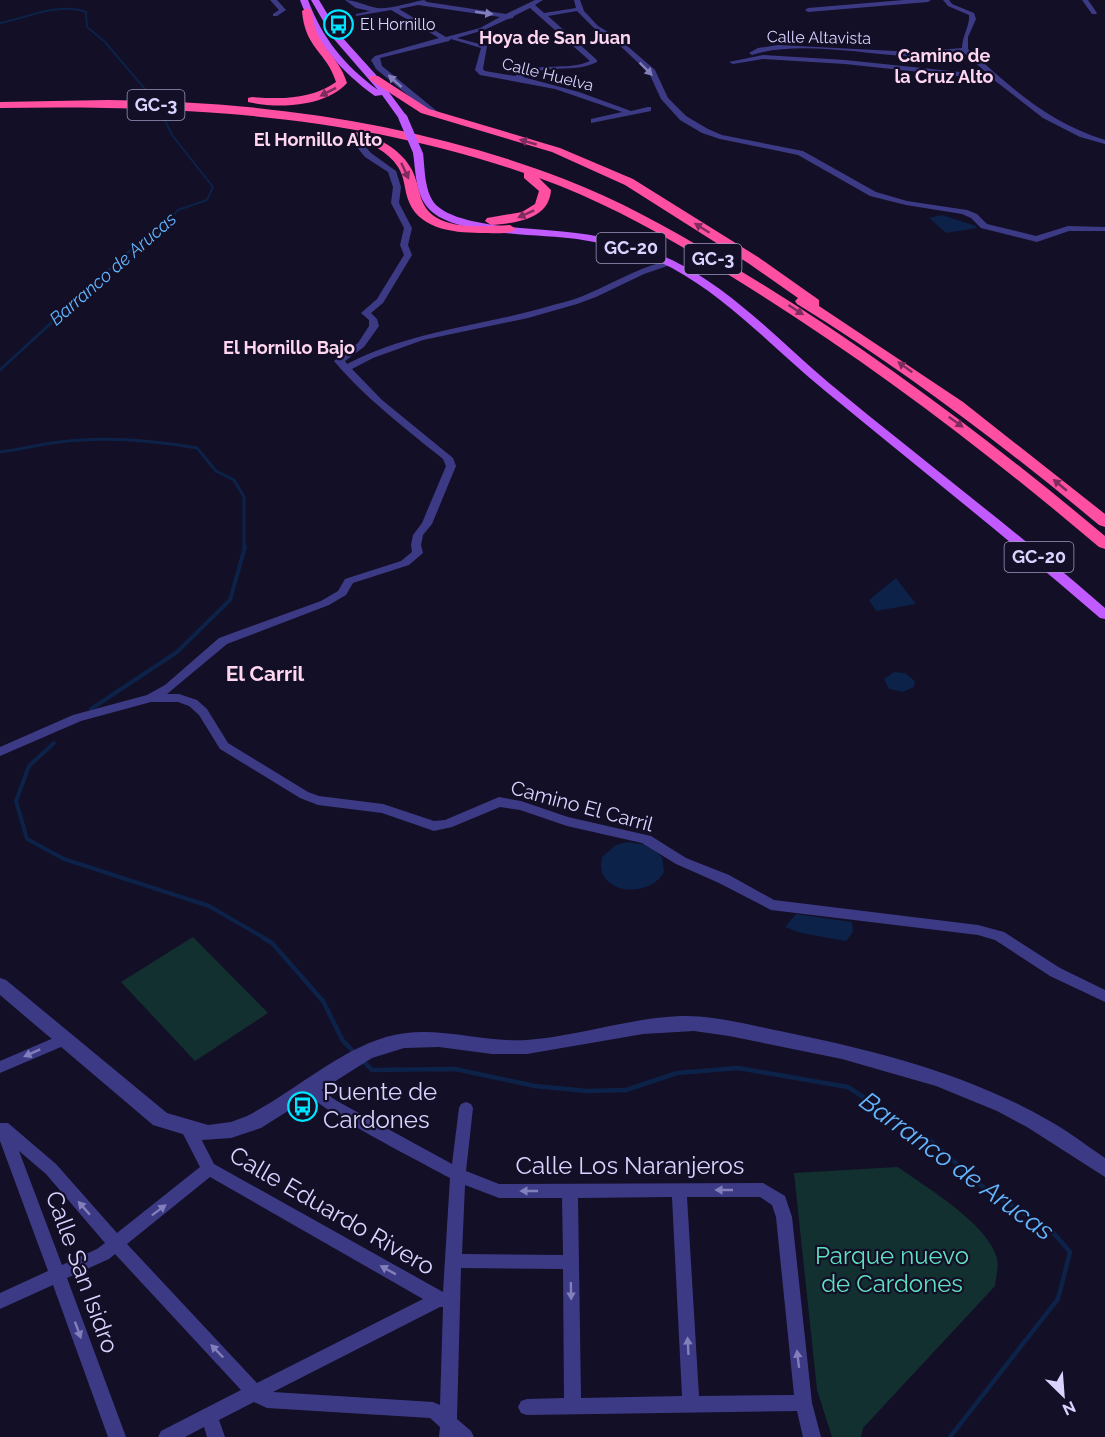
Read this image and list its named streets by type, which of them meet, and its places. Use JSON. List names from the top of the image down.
{
  "streets": {
    "highway": ["GC-3"],
    "main road": ["GC-20"],
    "street": [
      "Calle Altavista",
      "Calle Huelva",
      "Camino El Carril",
      "Calle Los Naranjeros",
      "Calle Eduardo Rivero",
      "Calle San Isidro"
    ]
  },
  "one_way": ["Calle Eduardo Rivero"],
  "districts": [
    "Hoya de San Juan",
    "Camino de la Cruz Alto",
    "El Hornillo Alto",
    "El Hornillo Bajo",
    "El Carril"
  ],
  "water": ["Barranco de Arucas"],
  "parks": ["Parque nuevo de Cardones"],
  "places": {
    "bus stop": ["El Hornillo", "Puente de Cardones"]
  },
  "north": "bottom right"
}
